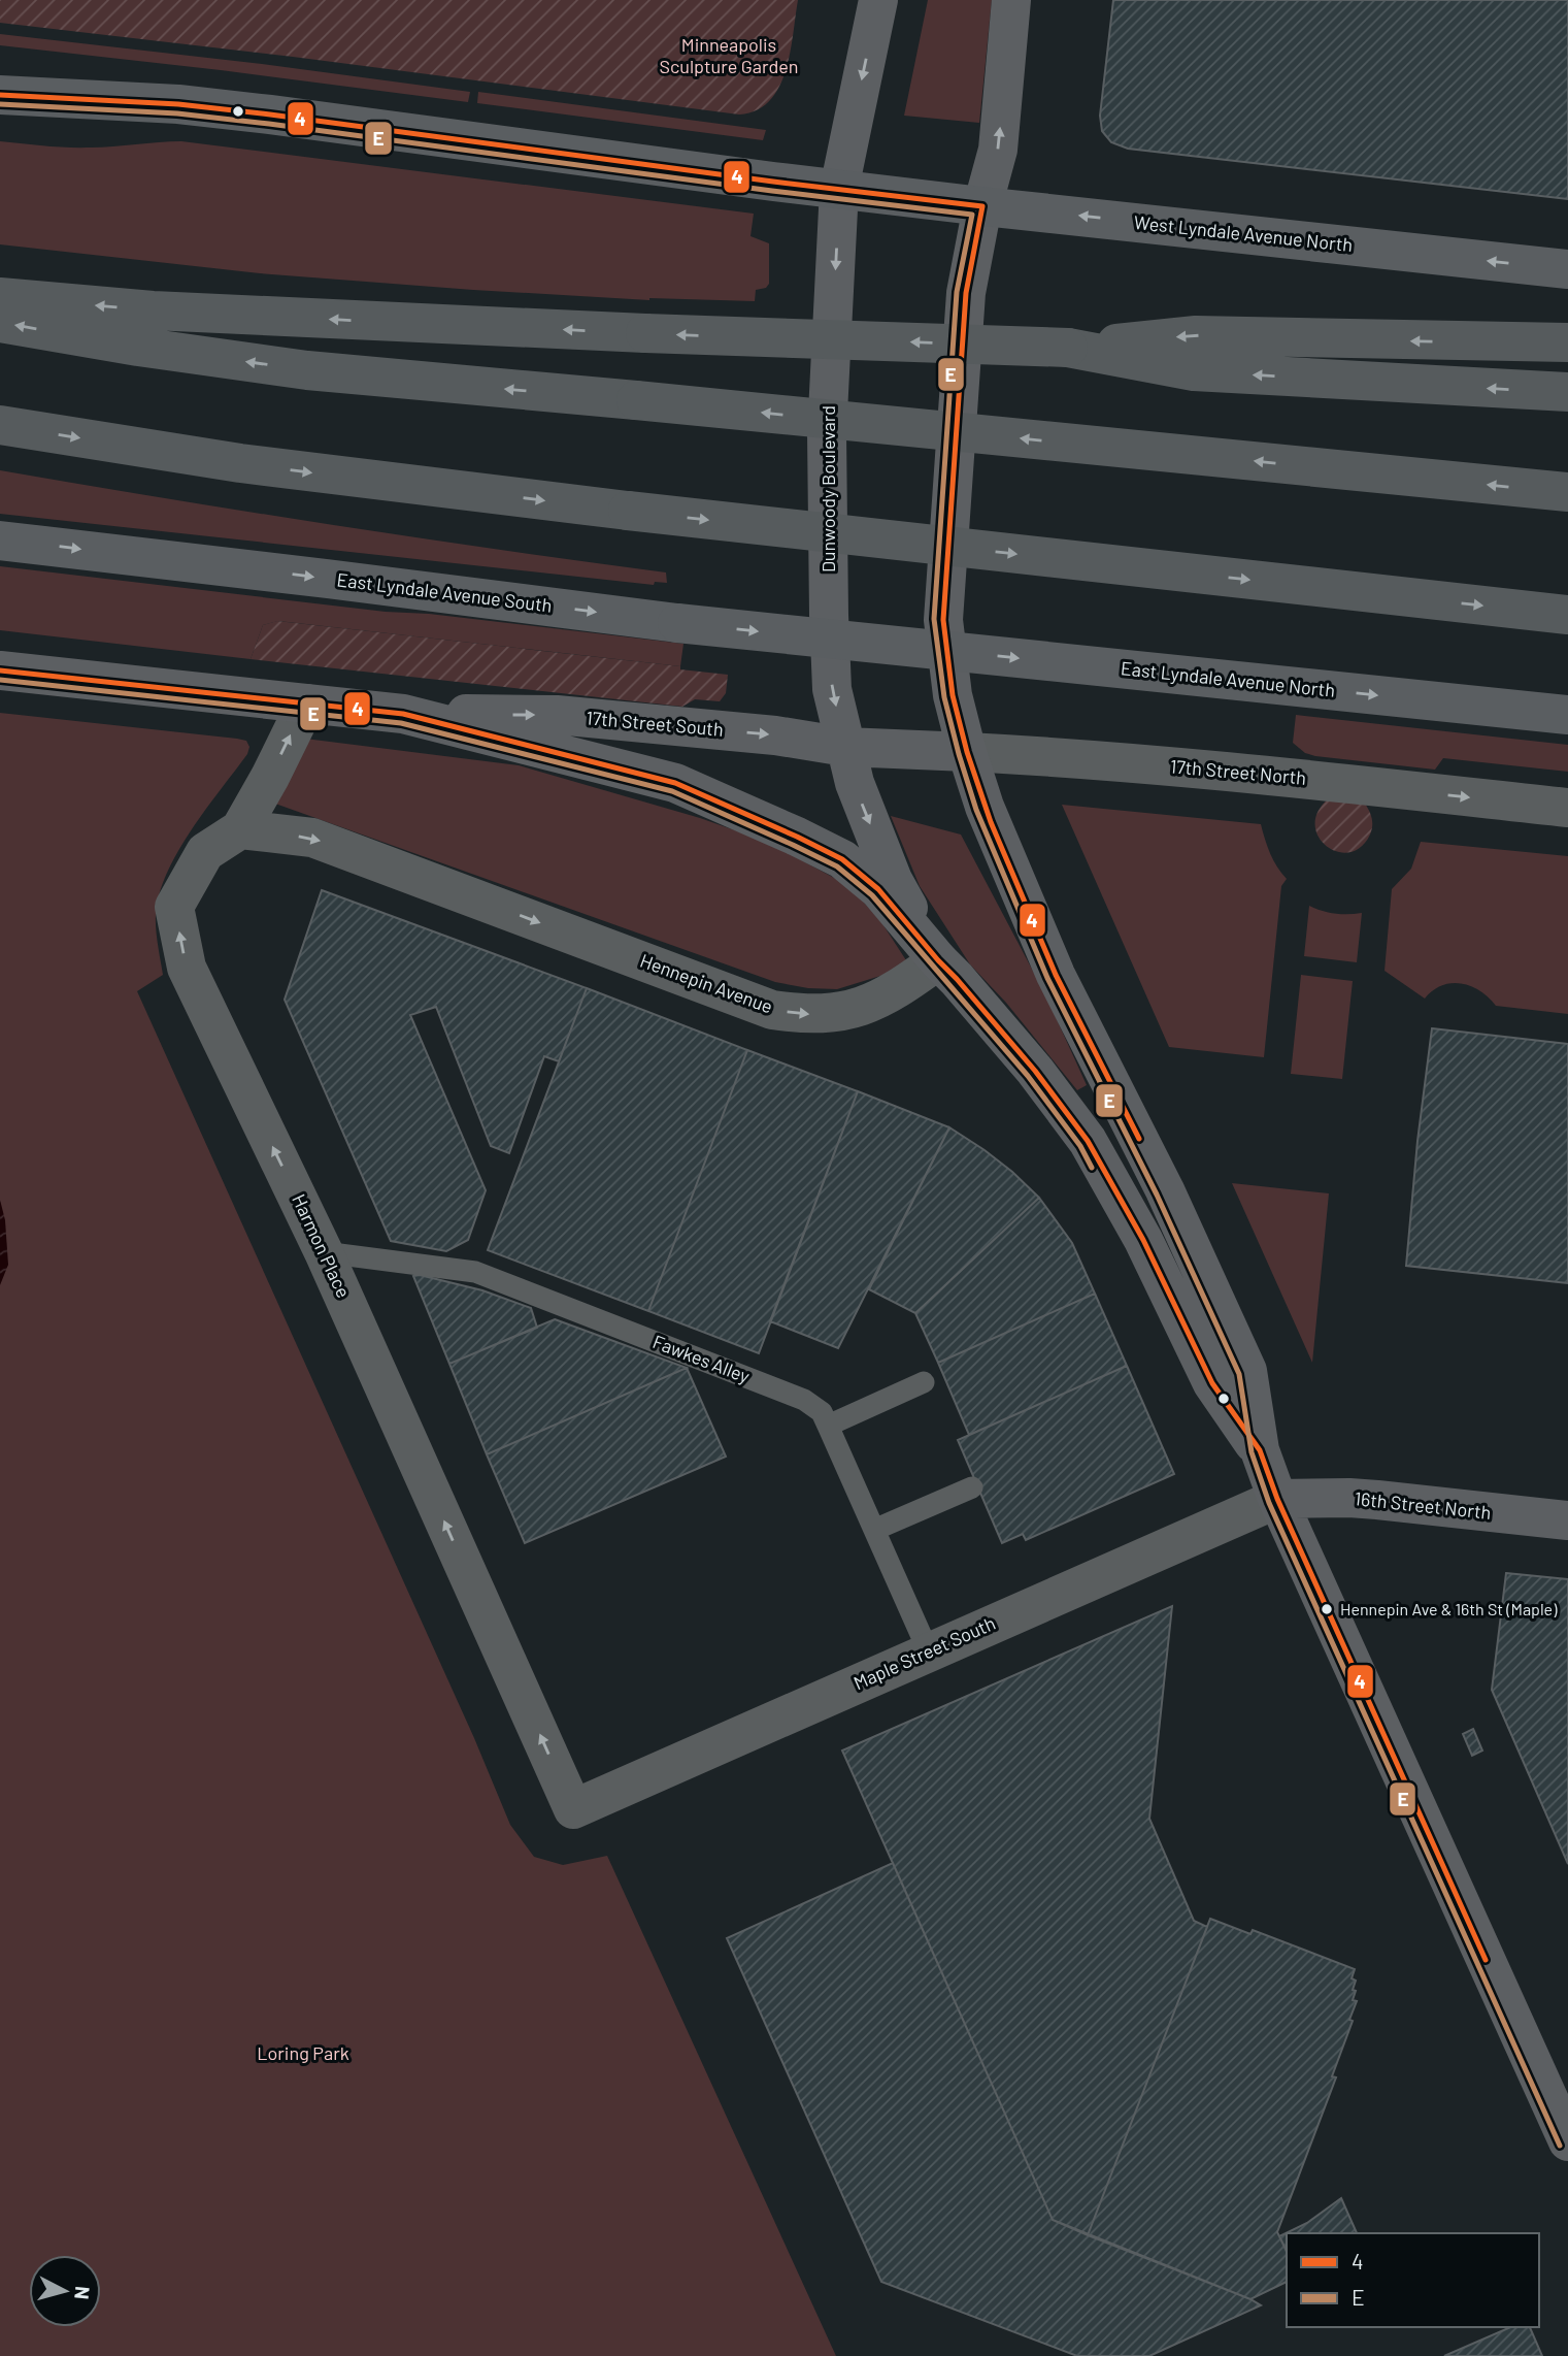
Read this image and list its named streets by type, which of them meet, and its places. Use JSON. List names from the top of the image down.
{
  "streets": {
    "main road": [
      "West Lyndale Avenue North",
      "Dunwoody Boulevard",
      "East Lyndale Avenue South",
      "East Lyndale Avenue North",
      "17th Street South",
      "17th Street North",
      "16th Street North"
    ],
    "street": ["Hennepin Avenue", "Harmon Place", "Maple Street South"],
    "lane": ["Fawkes Alley"]
  },
  "crossings": [
    ["West Lyndale Avenue North", "Dunwoody Boulevard"],
    ["Dunwoody Boulevard", "17th Street South"],
    ["Dunwoody Boulevard", "Hennepin Avenue"],
    ["East Lyndale Avenue South", "East Lyndale Avenue North"],
    ["17th Street South", "17th Street North"],
    ["Hennepin Avenue", "Harmon Place"],
    ["Harmon Place", "Fawkes Alley"],
    ["Harmon Place", "Maple Street South"],
    ["Fawkes Alley", "Maple Street South"],
    ["16th Street North", "Maple Street South"]
  ],
  "one_way": [
    "West Lyndale Avenue North",
    "East Lyndale Avenue North",
    "17th Street North",
    "Hennepin Avenue",
    "Harmon Place"
  ],
  "parks": ["Minneapolis Sculpture Garden", "Loring Park"],
  "places": ["Hennepin Ave & 16th St (Maple)"],
  "lines": ["transit line 4", "transit line E"],
  "legend": ["4", "E"],
  "north": "right"
}
